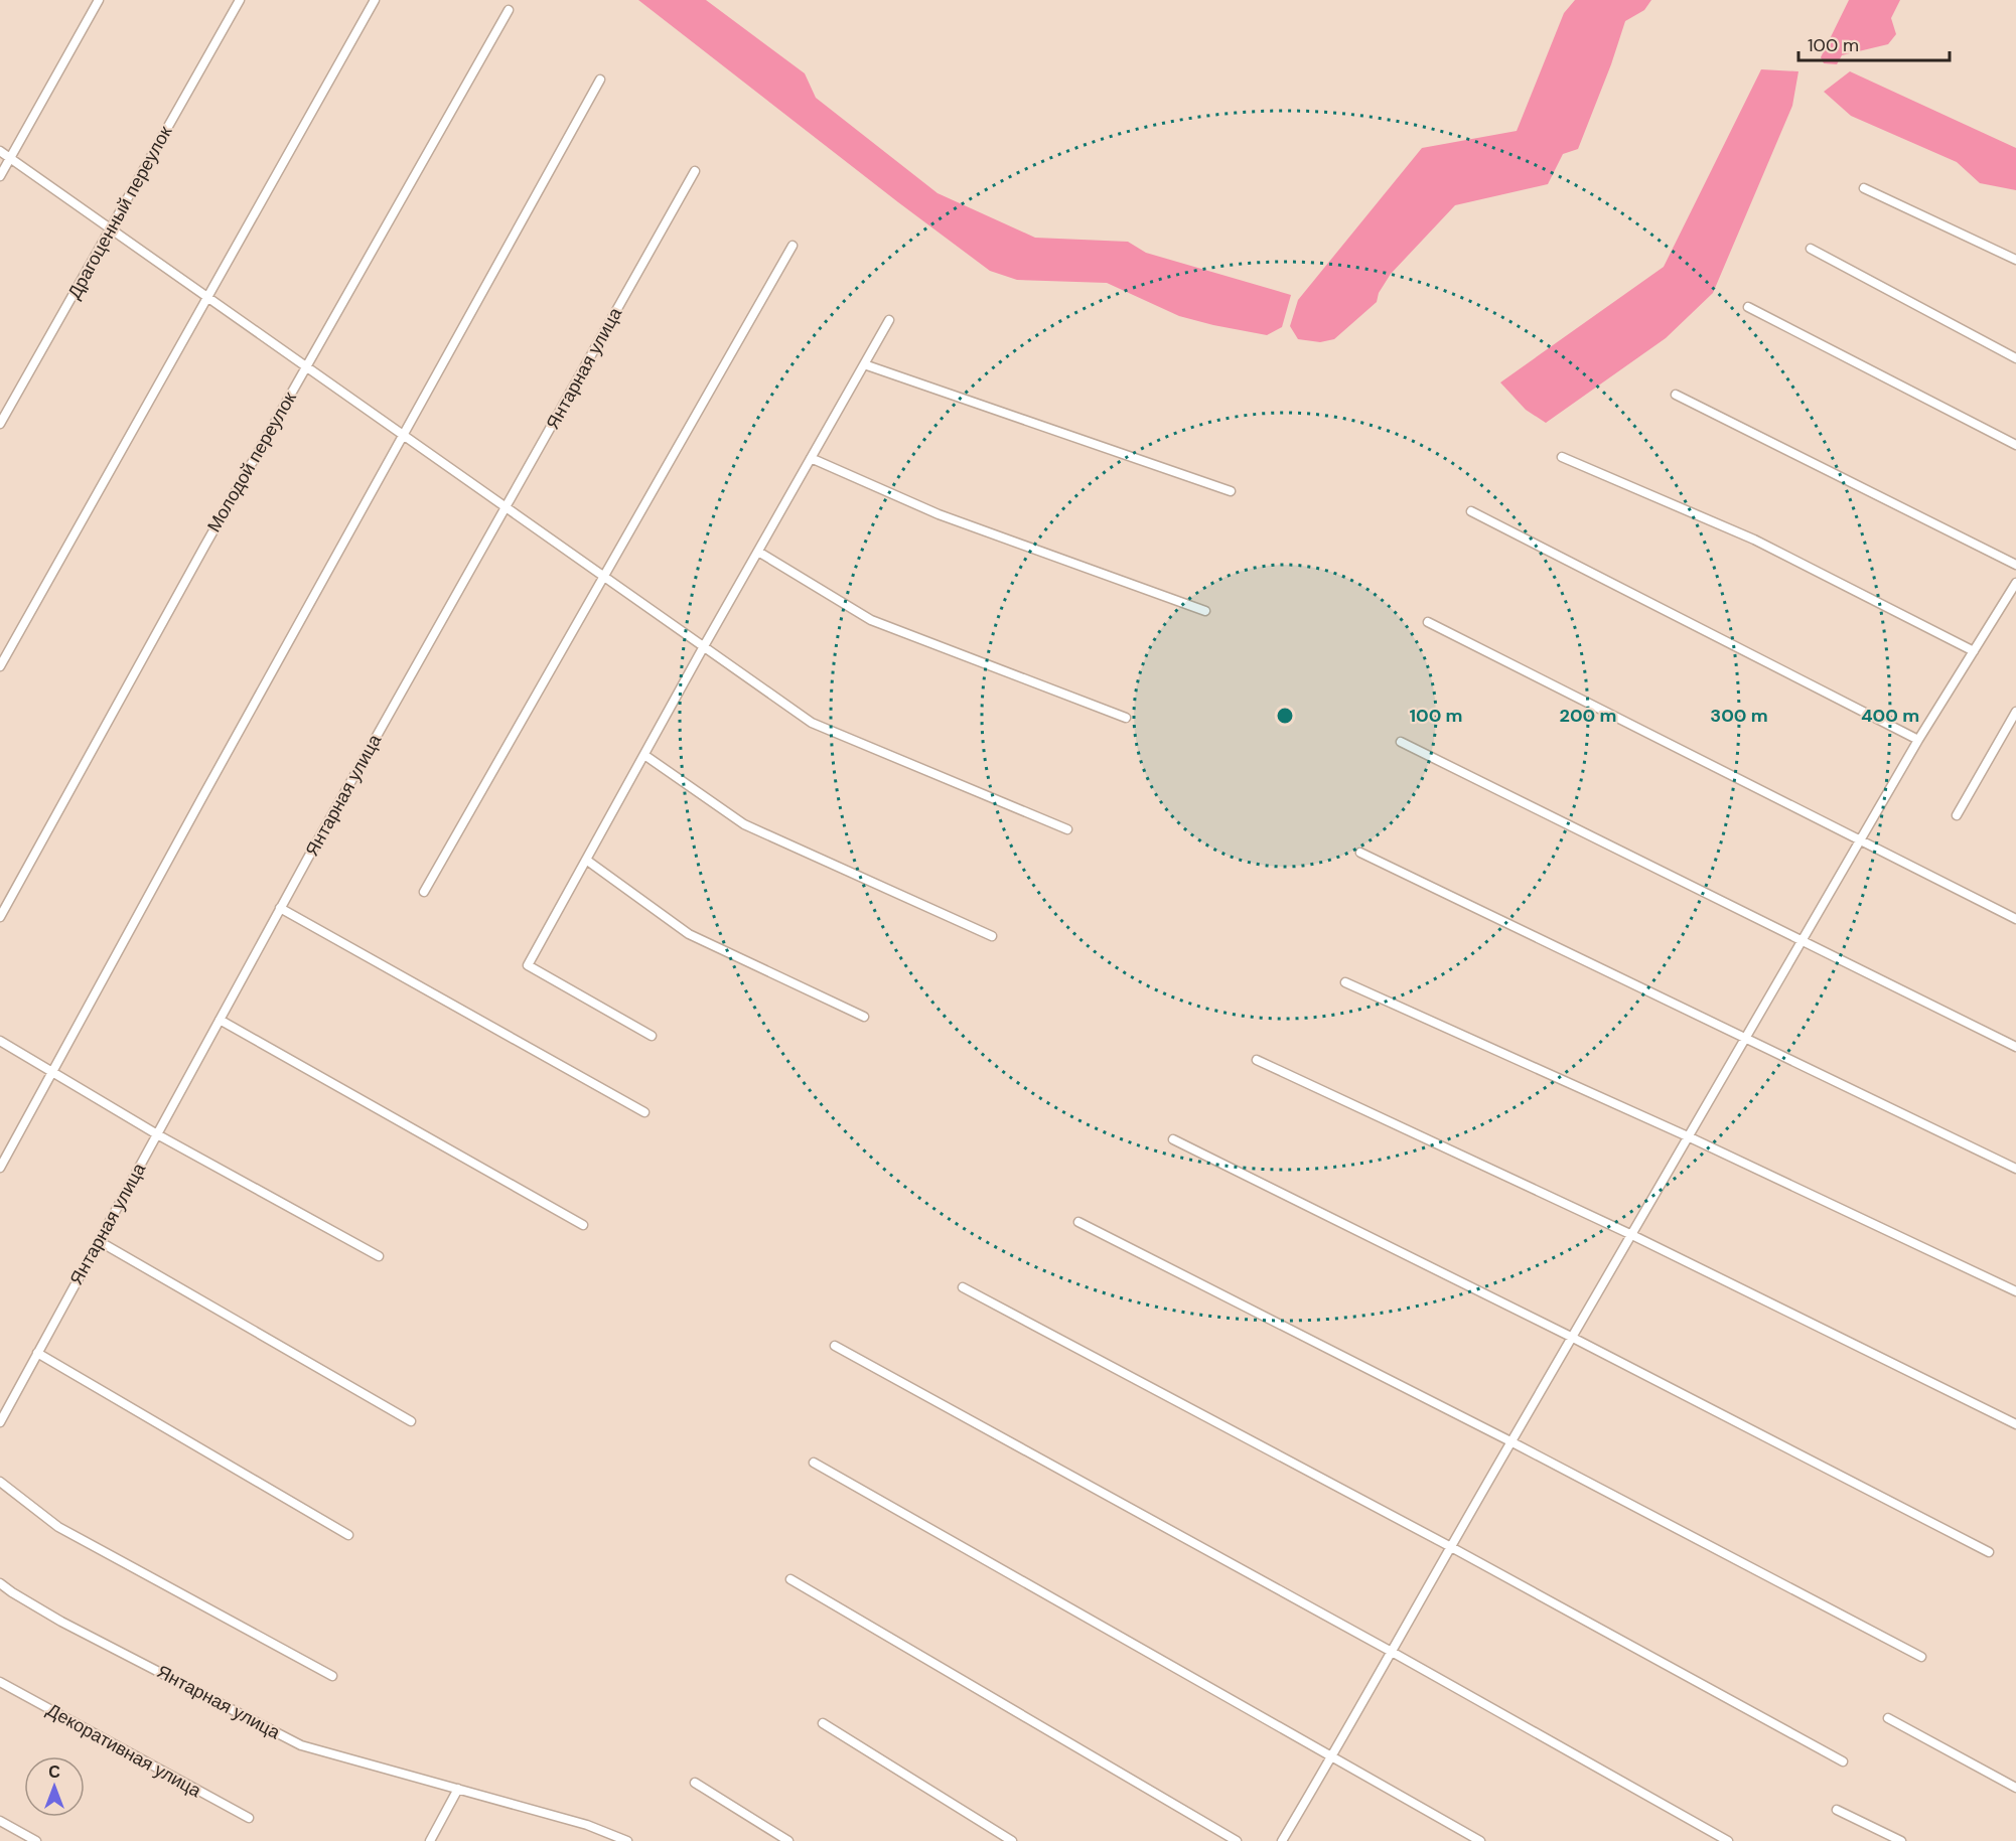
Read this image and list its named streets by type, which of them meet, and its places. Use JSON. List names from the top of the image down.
{
  "streets": {
    "street": [
      "Драгоценный переулок",
      "Янтарная улица",
      "Молодой переулок",
      "Декоративная улица"
    ]
  },
  "scale_bar": "100 m",
  "north": "top",
  "rings": [
    "100 m",
    "200 m",
    "300 m",
    "400 m"
  ]
}
